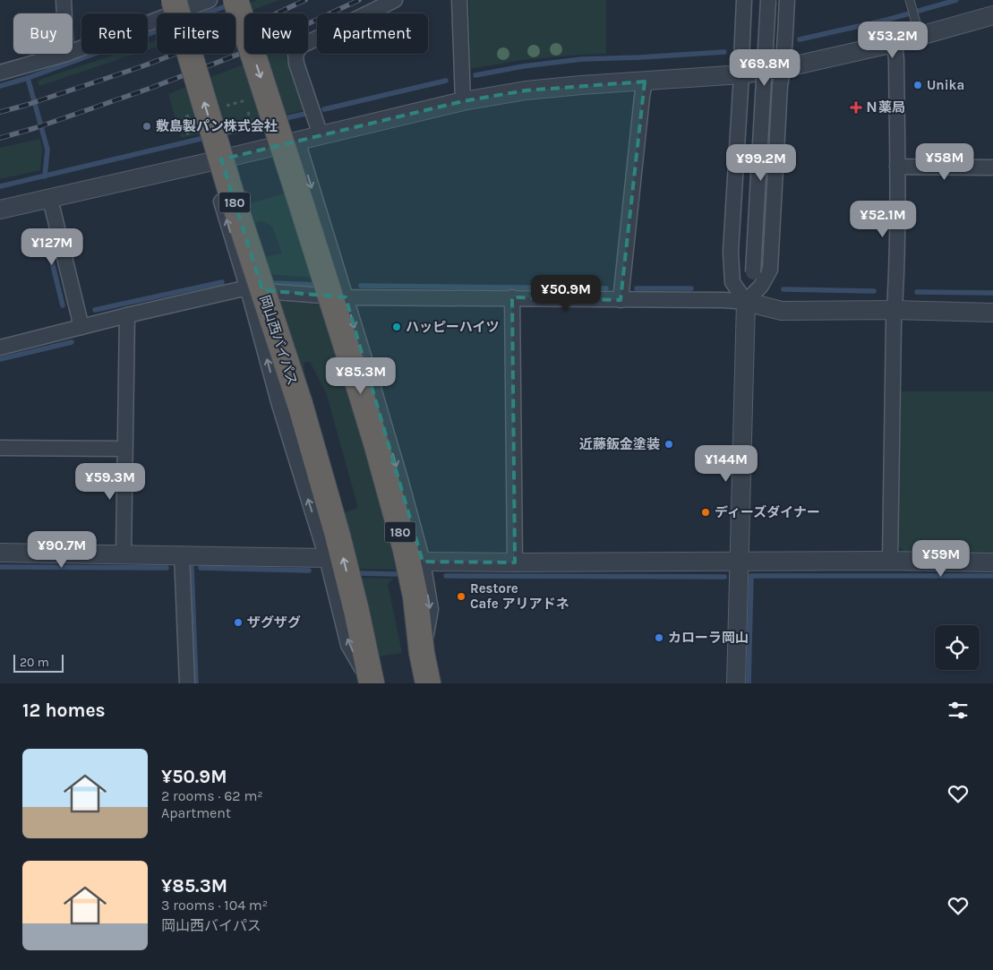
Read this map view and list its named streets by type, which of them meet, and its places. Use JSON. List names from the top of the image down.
{
  "streets": {
    "highway": ["180", "岡山西バイパス"]
  },
  "places": {
    "other": [
      "Unika",
      "敷島製パン株式会社",
      "ハッピーハイツ",
      "近藤鈑金塗装",
      "ディーズダイナー",
      "Restore Cafe アリアドネ",
      "ザグザグ",
      "カローラ岡山"
    ],
    "health": ["Ｎ薬局"]
  },
  "scale_bar": "20 m",
  "page": {
    "chip": [
      "Buy",
      "Rent",
      "Filters",
      "New",
      "Apartment"
    ],
    "price": [
      "¥53.2M",
      "¥69.8M",
      "¥58M",
      "¥99.2M",
      "¥52.1M",
      "¥127M",
      "¥50.9M",
      "¥85.3M",
      "¥144M",
      "¥59.3M",
      "¥90.7M",
      "¥59M"
    ],
    "scale": "20 m",
    "heading": "12 homes",
    "list": [
      {
        "name": "¥50.9M",
        "note": "2 rooms · 62 m² · Apartment"
      },
      {
        "name": "¥85.3M",
        "note": "3 rooms · 104 m² · 岡山西バイパス"
      }
    ]
  }
}
